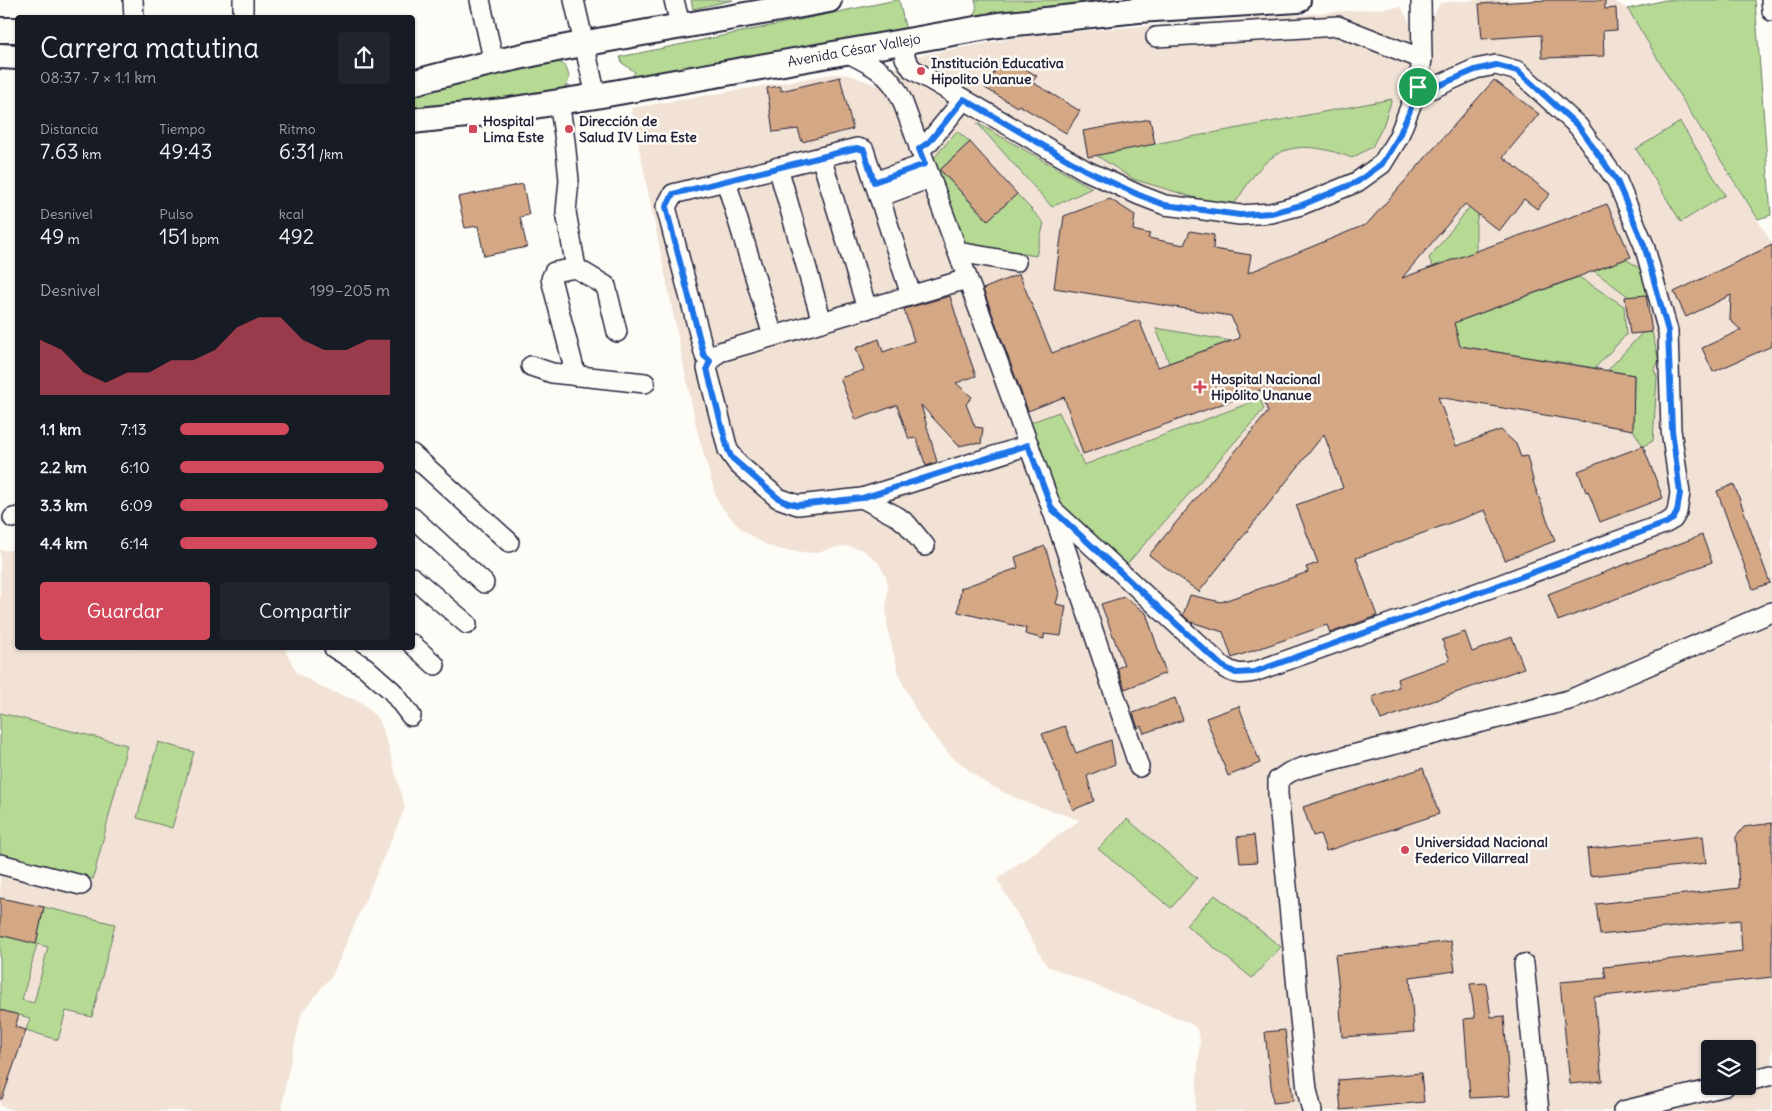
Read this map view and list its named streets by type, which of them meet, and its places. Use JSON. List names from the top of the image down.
{
  "streets": {
    "main road": ["Avenida César Vallejo"]
  },
  "places": {
    "other": ["Institución Educativa Hipolito Unanue", "Dirección de Salud IV Lima Este", "Universidad Nacional Federico Villarreal"],
    "transit": ["Hospital Lima Este"],
    "health": ["Hospital Nacional Hipólito Unanue"]
  },
  "page": {
    "heading": ["Carrera matutina", "08:37 · 7 × 1.1 km"],
    "stats": [
      ["Distancia", "7.63 km"],
      ["Tiempo", "49:43"],
      ["Ritmo", "6:31 /km"],
      ["Desnivel", "49 m"],
      ["Pulso", "151 bpm"],
      ["kcal", "492"]
    ],
    "chart": ["Desnivel", "199–205 m"],
    "list": [
      {
        "name": "1.1 km",
        "note": "7:13"
      },
      {
        "name": "2.2 km",
        "note": "6:10"
      },
      {
        "name": "3.3 km",
        "note": "6:09"
      },
      {
        "name": "4.4 km",
        "note": "6:14"
      }
    ],
    "buttons": ["Guardar", "Compartir"]
  }
}
